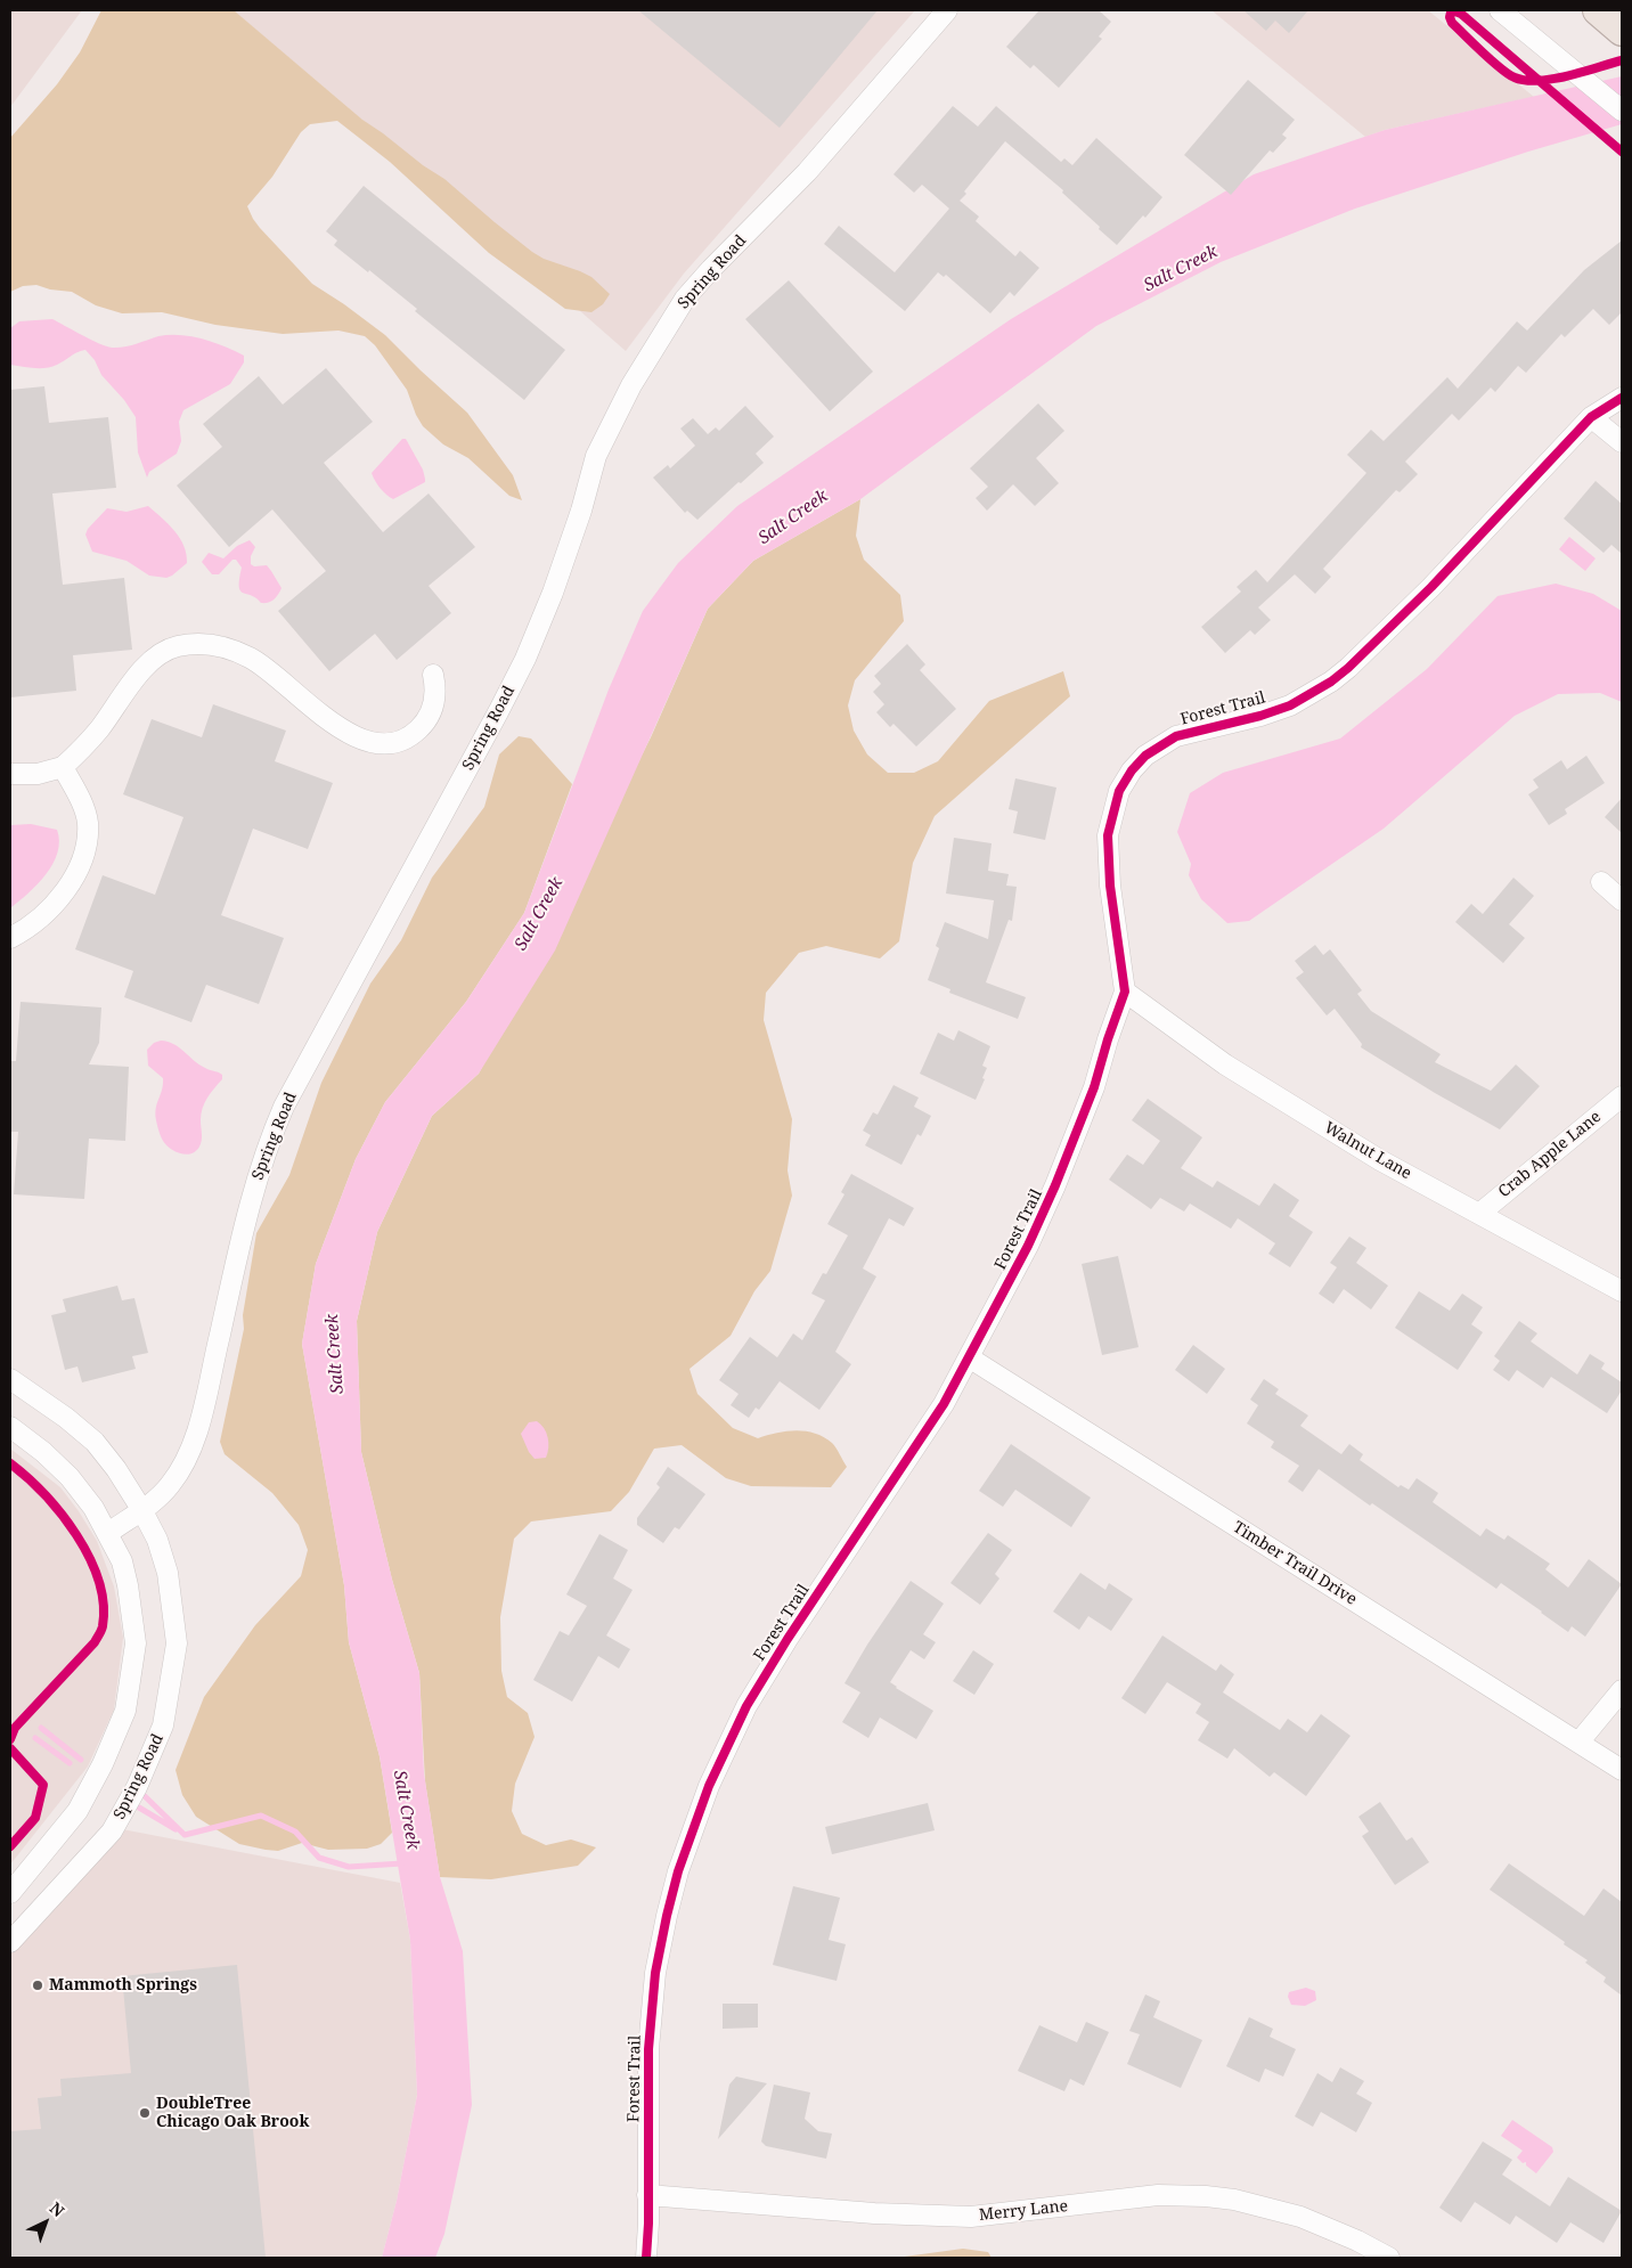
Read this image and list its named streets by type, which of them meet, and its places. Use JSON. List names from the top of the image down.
{
  "streets": {
    "street": [
      "Spring Road",
      "Forest Trail",
      "Walnut Lane",
      "Crab Apple Lane",
      "Timber Trail Drive",
      "Merry Lane"
    ]
  },
  "crossings": [
    ["Forest Trail", "Walnut Lane"],
    ["Forest Trail", "Timber Trail Drive"],
    ["Forest Trail", "Merry Lane"],
    ["Walnut Lane", "Crab Apple Lane"]
  ],
  "water": ["Salt Creek"],
  "places": ["Mammoth Springs", "DoubleTree Chicago Oak Brook"],
  "north": "top right"
}
